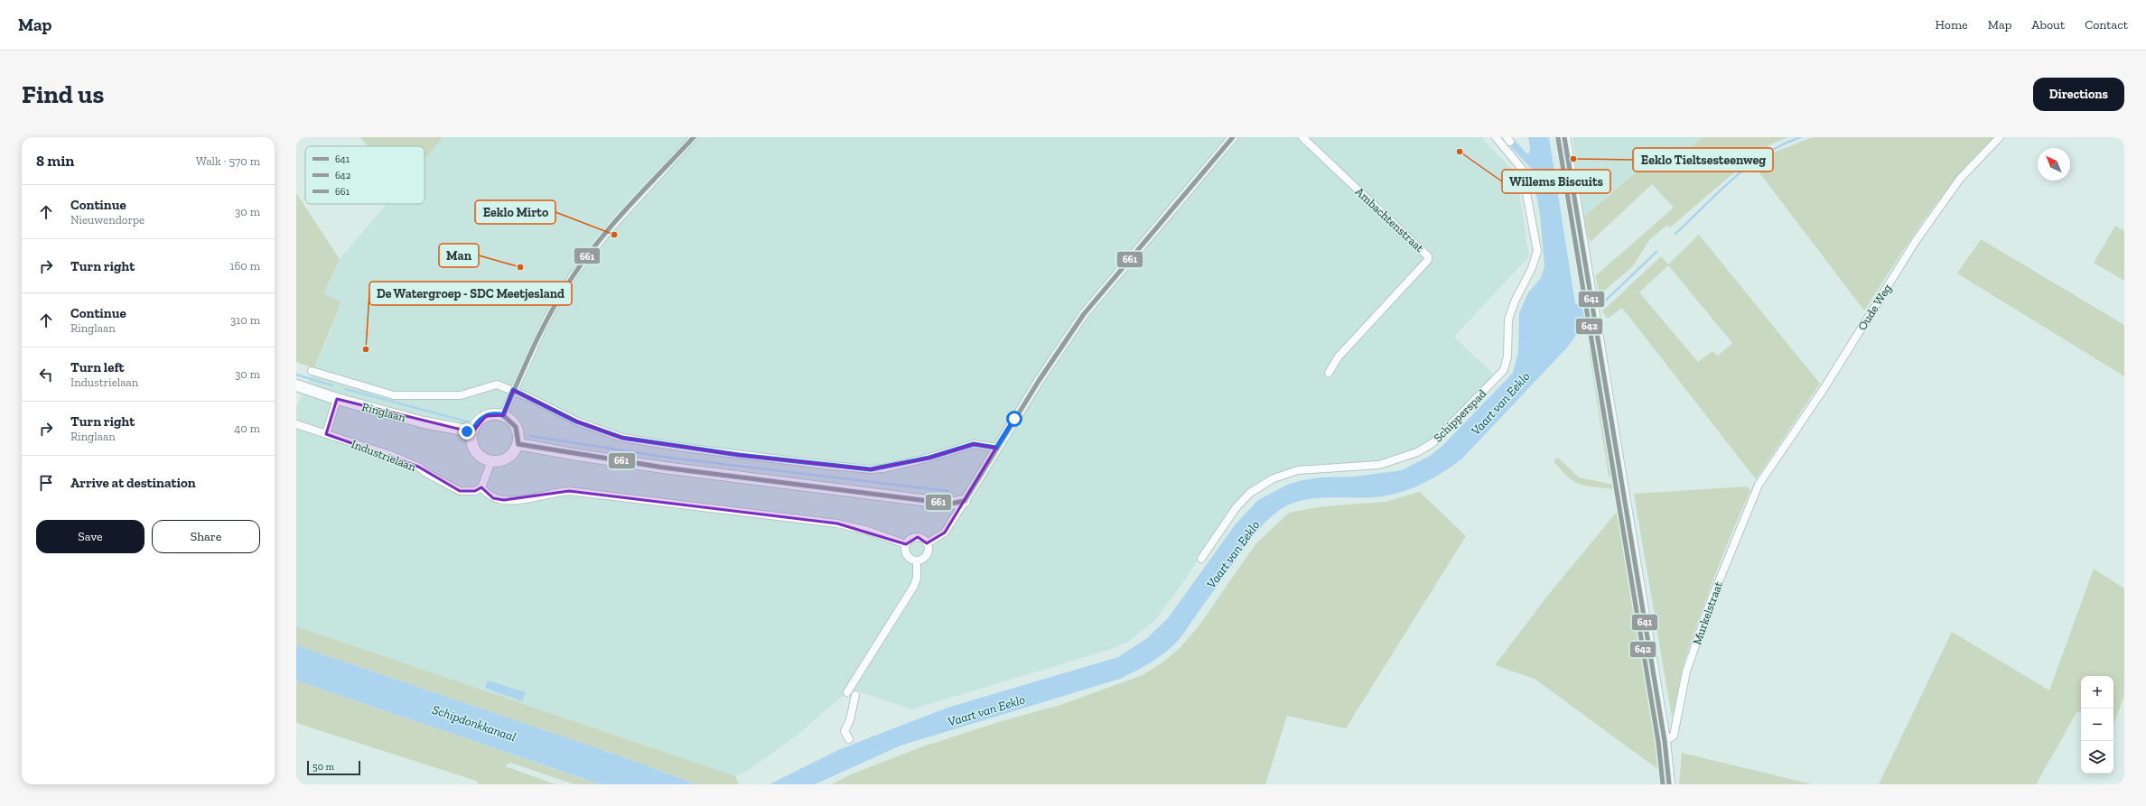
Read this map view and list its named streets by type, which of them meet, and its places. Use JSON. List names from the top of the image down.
{
  "streets": {
    "main road": ["Ringlaan"],
    "street": [
      "Ambachtenstraat",
      "Oude Weg",
      "Schipperspad",
      "Industrielaan",
      "Murkelstraat"
    ]
  },
  "crossings": [
    ["Oude Weg", "Murkelstraat"]
  ],
  "water": ["Vaart van Eeklo", "Schipdonkkanaal"],
  "places": [
    "Willems Biscuits",
    "Eeklo Tieltsesteenweg",
    "Eeklo Mirto",
    "Man",
    "De Watergroep - SDC Meetjesland"
  ],
  "lines": ["transit line 641", "transit line 661", "transit line 642"],
  "legend": ["641", "642", "661"],
  "scale_bar": "50 m",
  "north": "top left",
  "page": {
    "header": "Map",
    "nav": [
      "Home",
      "Map",
      "About",
      "Contact"
    ],
    "buttons": [
      "Directions",
      ["Save", "Share"]
    ],
    "title": "Find us",
    "heading": ["8 min", "Walk · 570 m"],
    "list": [
      ["Continue", "Nieuwendorpe", "30 m"],
      ["Turn right", "160 m"],
      ["Continue", "Ringlaan", "310 m"],
      ["Turn left", "Industrielaan", "30 m"],
      ["Turn right", "Ringlaan", "40 m"],
      "Arrive at destination"
    ],
    "map_buttons": ["+", "−"],
    "scale": "50 m"
  }
}
